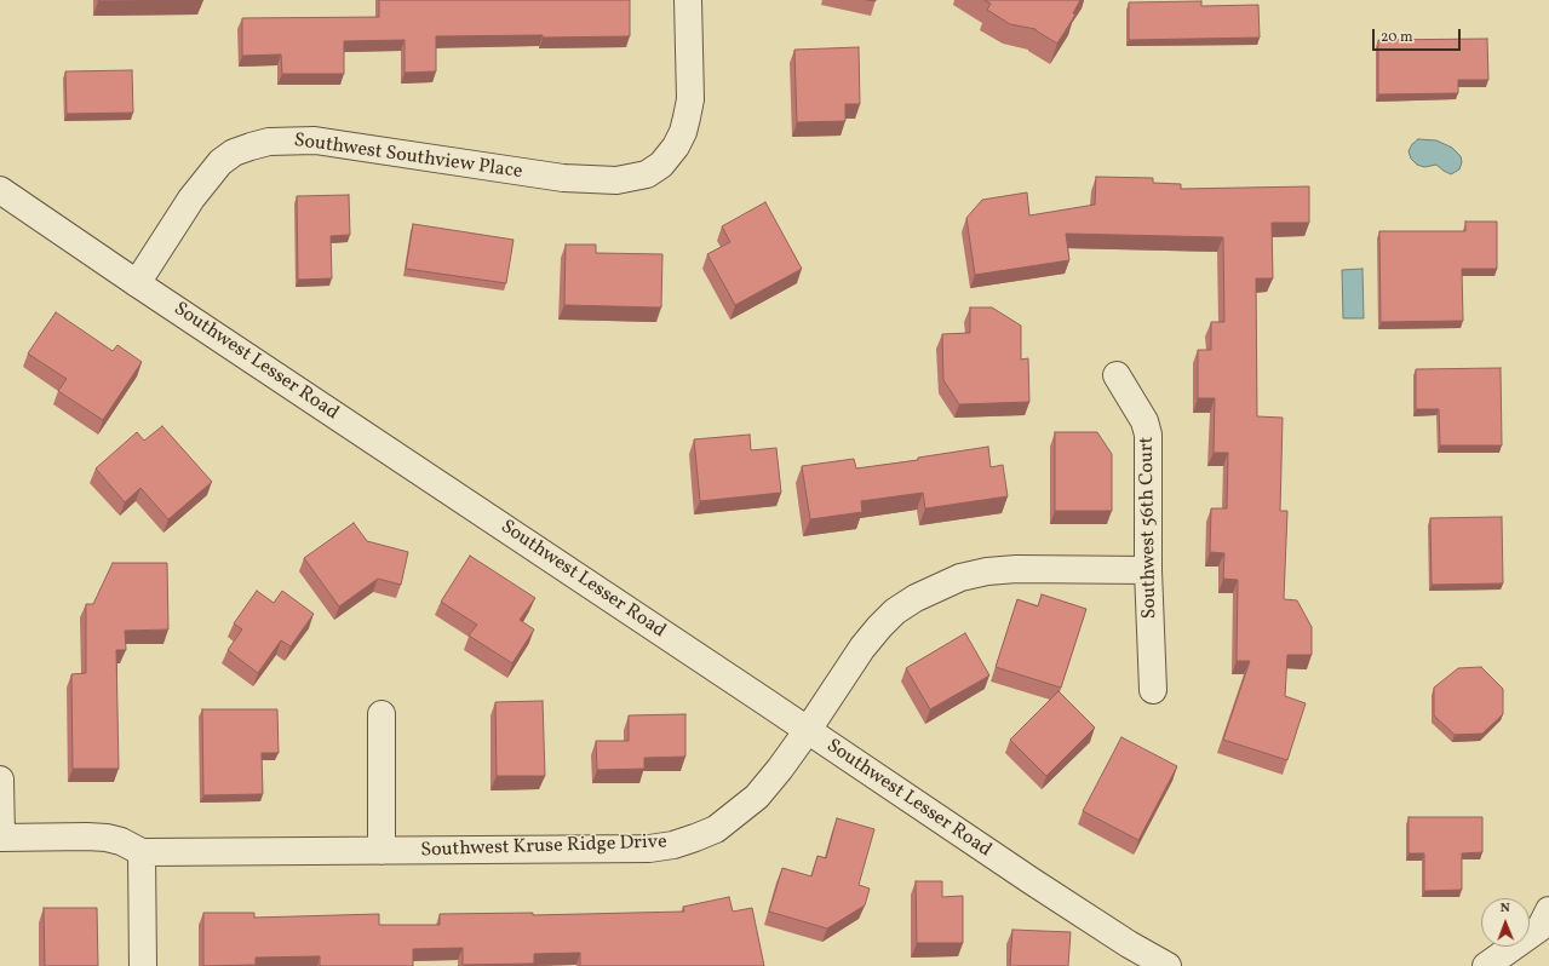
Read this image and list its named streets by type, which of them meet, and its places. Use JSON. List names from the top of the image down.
{
  "streets": {
    "street": [
      "Southwest Southview Place",
      "Southwest Lesser Road",
      "Southwest 56th Court",
      "Southwest Kruse Ridge Drive"
    ]
  },
  "crossings": [
    ["Southwest Southview Place", "Southwest Lesser Road"],
    ["Southwest Lesser Road", "Southwest Kruse Ridge Drive"],
    ["Southwest 56th Court", "Southwest Kruse Ridge Drive"]
  ],
  "scale_bar": "20 m",
  "north": "top"
}
